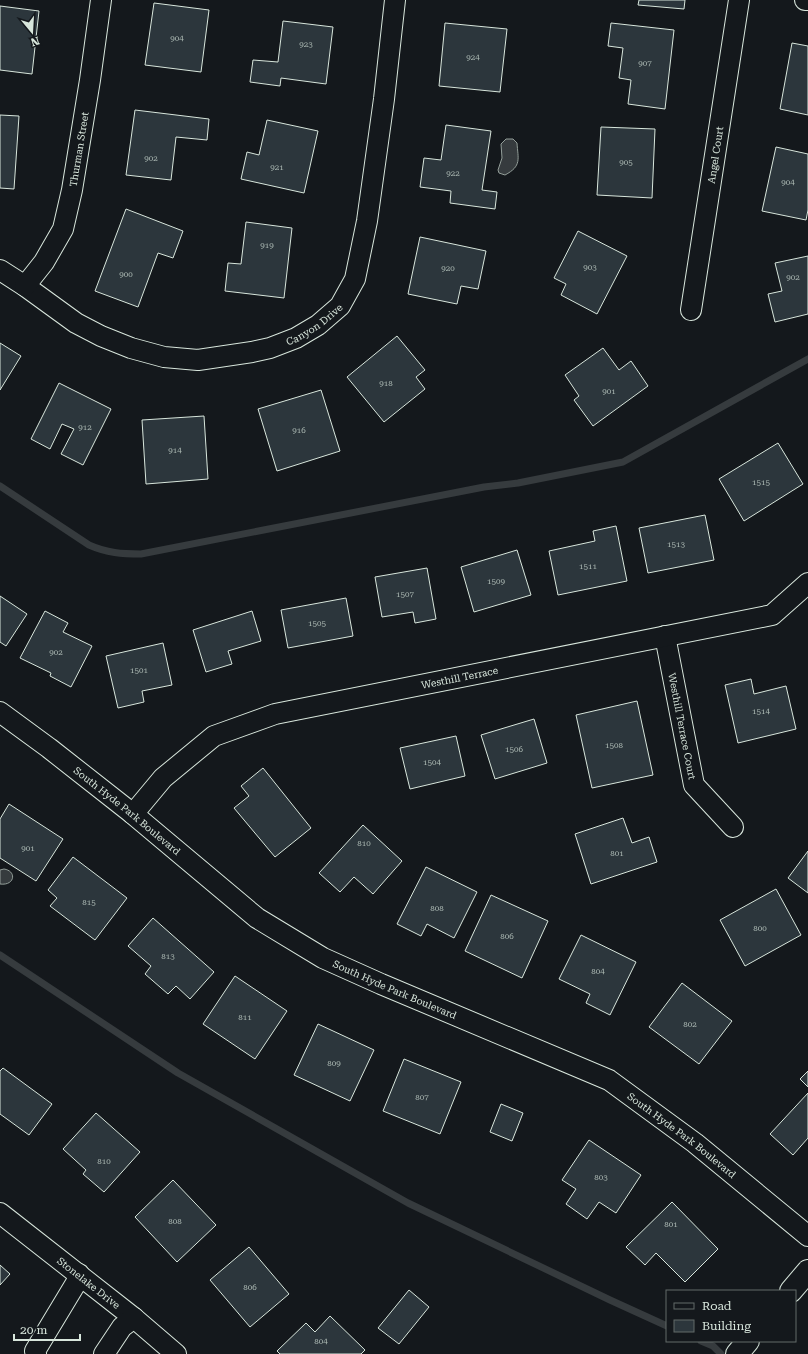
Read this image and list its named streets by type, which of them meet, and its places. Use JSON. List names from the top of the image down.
{
  "streets": {
    "street": [
      "Thurman Street",
      "Angel Court",
      "Canyon Drive",
      "Westhill Terrace",
      "Westhill Terrace Court",
      "South Hyde Park Boulevard",
      "Stonelake Drive"
    ]
  },
  "crossings": [
    ["Thurman Street", "Canyon Drive"],
    ["Westhill Terrace", "Westhill Terrace Court"],
    ["Westhill Terrace", "South Hyde Park Boulevard"]
  ],
  "house_numbers": [
    "904",
    "923",
    "924",
    "907",
    "902",
    "905",
    "921",
    "922",
    "904",
    "919",
    "903",
    "920",
    "900",
    "902",
    "918",
    "901",
    "912",
    "916",
    "914",
    "1515",
    "1513",
    "1511",
    "1509",
    "1507",
    "1505",
    "902",
    "1501",
    "1514",
    "1508",
    "1506",
    "1504",
    "810",
    "901",
    "801",
    "815",
    "808",
    "800",
    "806",
    "813",
    "804",
    "811",
    "802",
    "809",
    "807",
    "810",
    "803",
    "808",
    "801",
    "806",
    "804"
  ],
  "legend": ["Road", "Building"],
  "scale_bar": "20 m",
  "north": "bottom"
}
